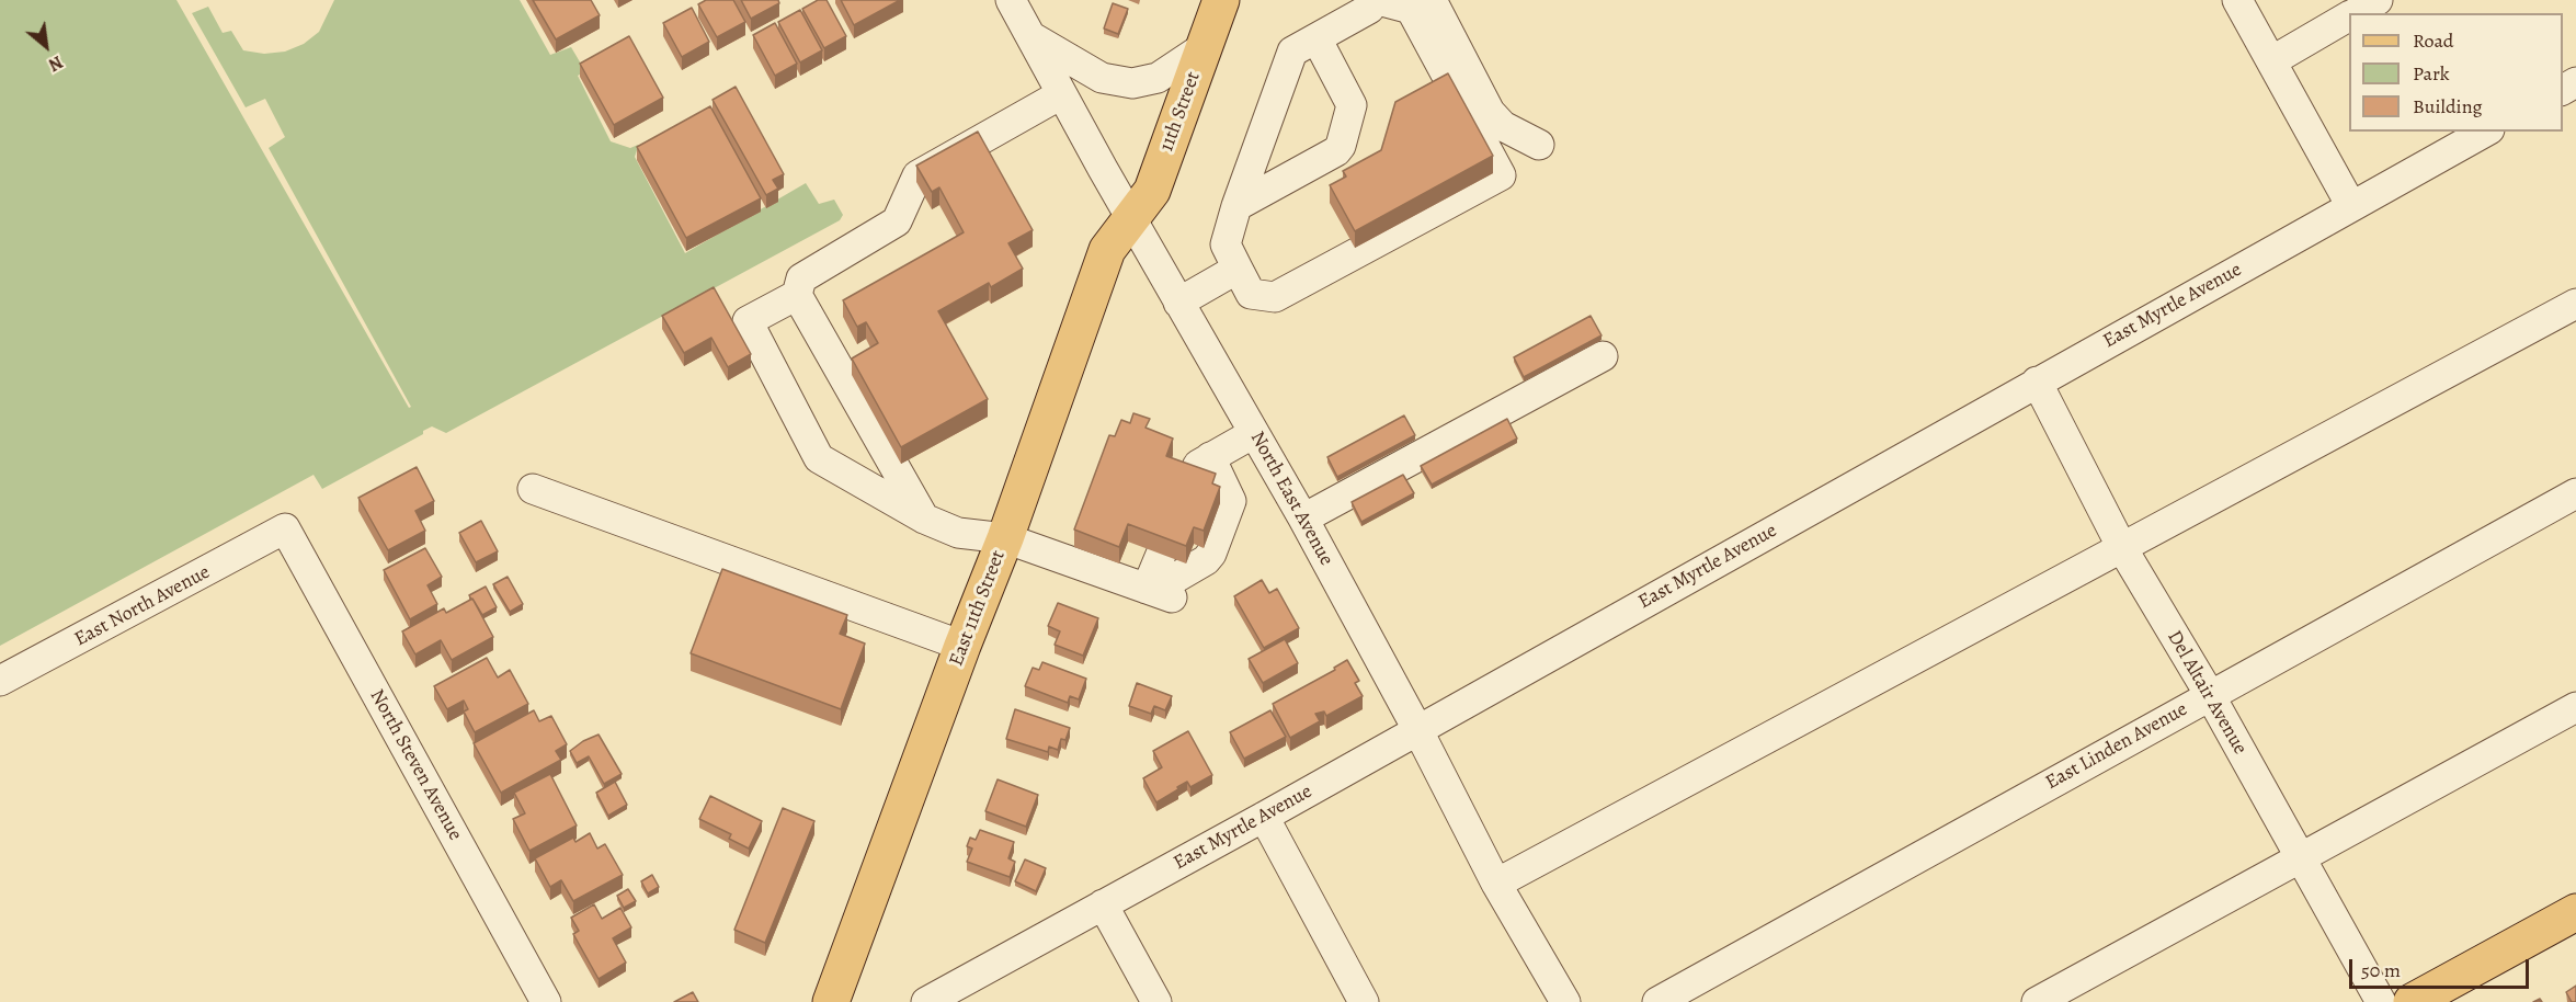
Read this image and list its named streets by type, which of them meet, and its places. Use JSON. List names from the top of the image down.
{
  "streets": {
    "main road": ["11th Street", "East 11th Street"],
    "street": [
      "East Myrtle Avenue",
      "North East Avenue",
      "East North Avenue",
      "Del Altair Avenue",
      "East Linden Avenue",
      "North Steven Avenue"
    ]
  },
  "crossings": [
    ["11th Street", "North East Avenue"],
    ["11th Street", "East 11th Street"],
    ["East Myrtle Avenue", "North East Avenue"],
    ["East Myrtle Avenue", "Del Altair Avenue"],
    ["North East Avenue", "East 11th Street"],
    ["East North Avenue", "North Steven Avenue"],
    ["Del Altair Avenue", "East Linden Avenue"]
  ],
  "legend": ["Road", "Park", "Building"],
  "scale_bar": "50 m",
  "north": "bottom right"
}
